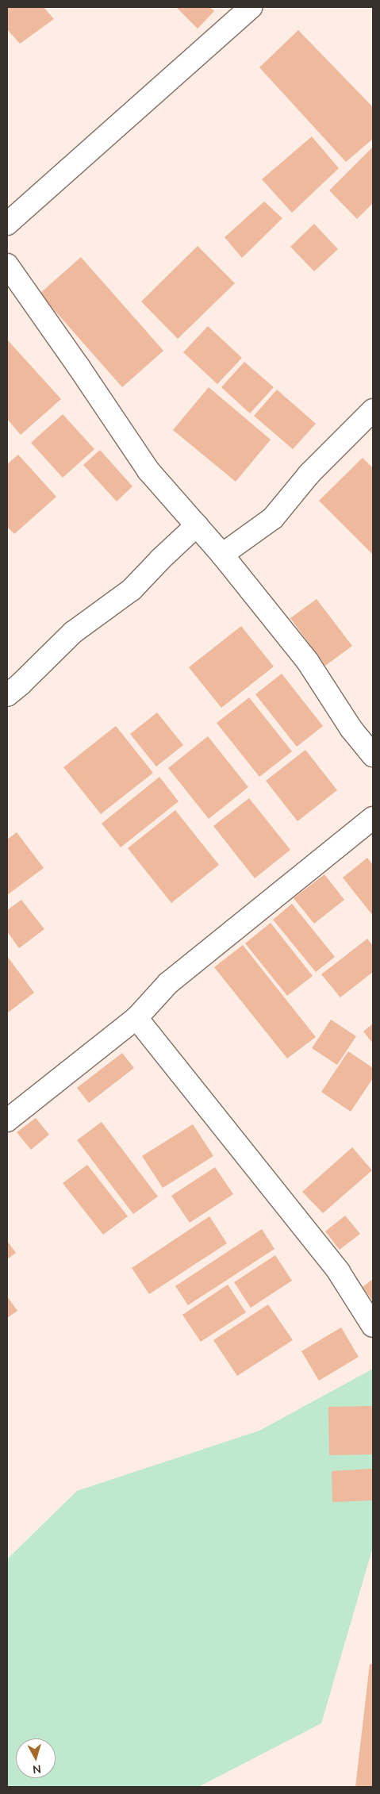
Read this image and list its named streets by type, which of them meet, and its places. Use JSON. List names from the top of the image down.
{
  "north": "bottom"
}
